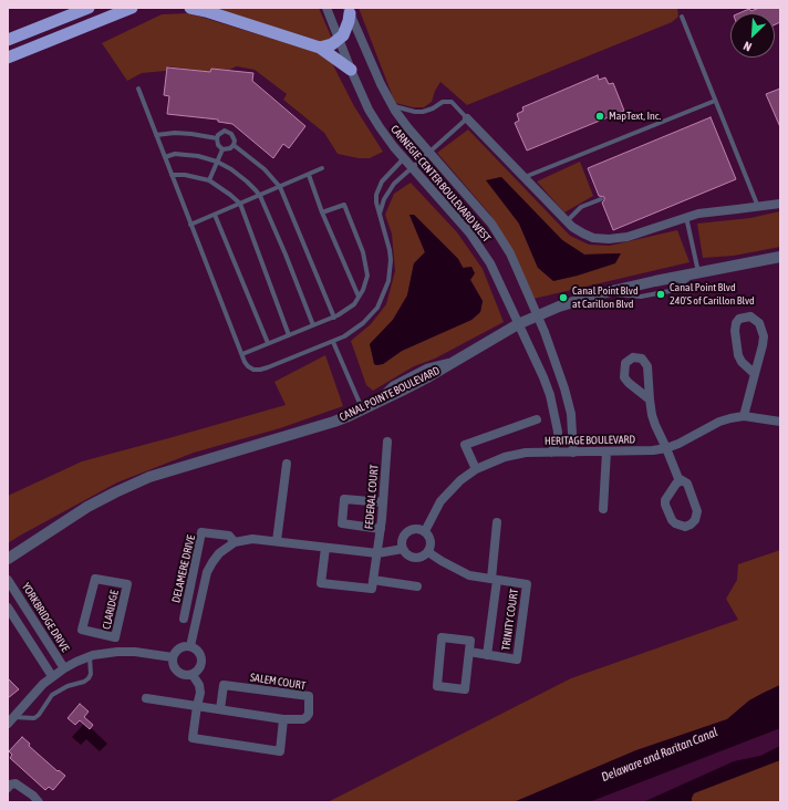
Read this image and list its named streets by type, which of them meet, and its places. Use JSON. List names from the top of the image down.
{
  "streets": {
    "street": [
      "CARNEGIE CENTER BOULEVARD WEST",
      "CANAL POINTE BOULEVARD",
      "HERITAGE BOULEVARD",
      "FEDERAL COURT",
      "DELAMERE DRIVE",
      "CLARIDGE",
      "YORKBRIDGE DRIVE",
      "TRINITY COURT",
      "SALEM COURT"
    ]
  },
  "crossings": [
    ["CARNEGIE CENTER BOULEVARD WEST", "CANAL POINTE BOULEVARD"],
    ["CARNEGIE CENTER BOULEVARD WEST", "HERITAGE BOULEVARD"],
    ["HERITAGE BOULEVARD", "TRINITY COURT"]
  ],
  "water": ["Delaware and Raritan Canal"],
  "places": ["MapText, Inc.", "Canal Point Blvd 240'S of Carillon Blvd", "Canal Point Blvd at Carillon Blvd"],
  "north": "bottom left"
}
